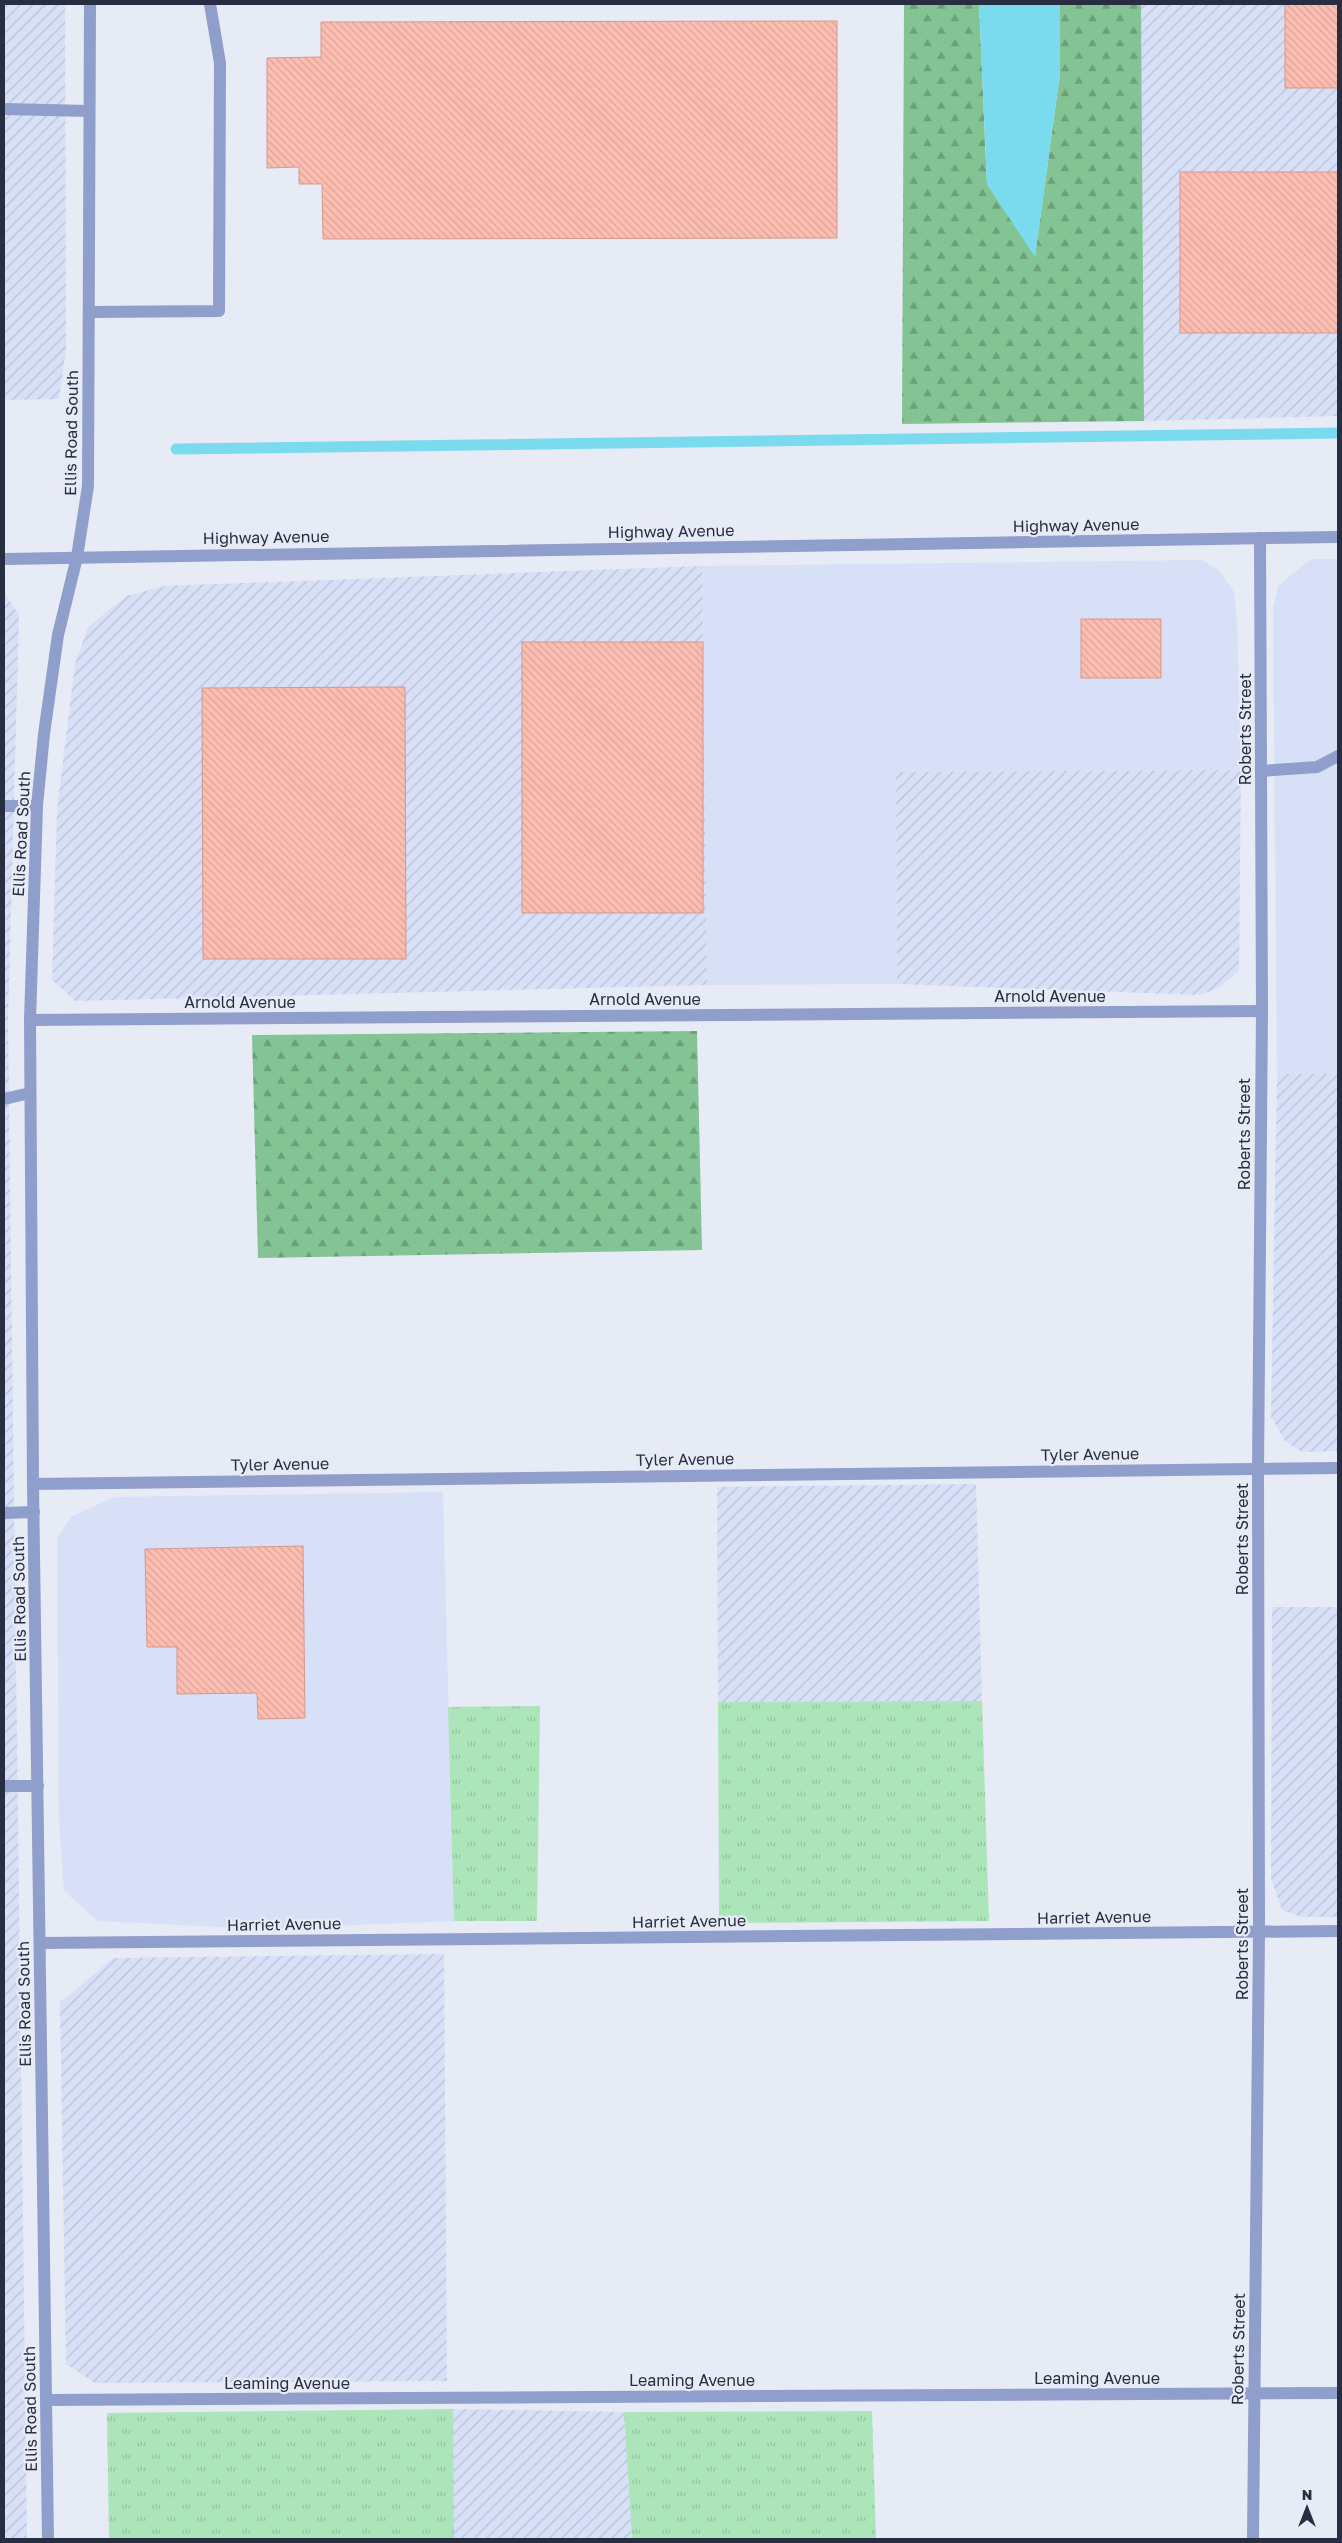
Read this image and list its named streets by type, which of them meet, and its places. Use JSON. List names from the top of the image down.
{
  "streets": {
    "street": [
      "Ellis Road South",
      "Highway Avenue",
      "Roberts Street",
      "Arnold Avenue",
      "Tyler Avenue",
      "Harriet Avenue",
      "Leaming Avenue"
    ]
  },
  "crossings": [
    ["Ellis Road South", "Highway Avenue"],
    ["Ellis Road South", "Arnold Avenue"],
    ["Ellis Road South", "Tyler Avenue"],
    ["Ellis Road South", "Harriet Avenue"],
    ["Ellis Road South", "Leaming Avenue"],
    ["Highway Avenue", "Roberts Street"],
    ["Roberts Street", "Arnold Avenue"],
    ["Roberts Street", "Tyler Avenue"],
    ["Roberts Street", "Harriet Avenue"],
    ["Roberts Street", "Leaming Avenue"]
  ],
  "north": "top"
}
